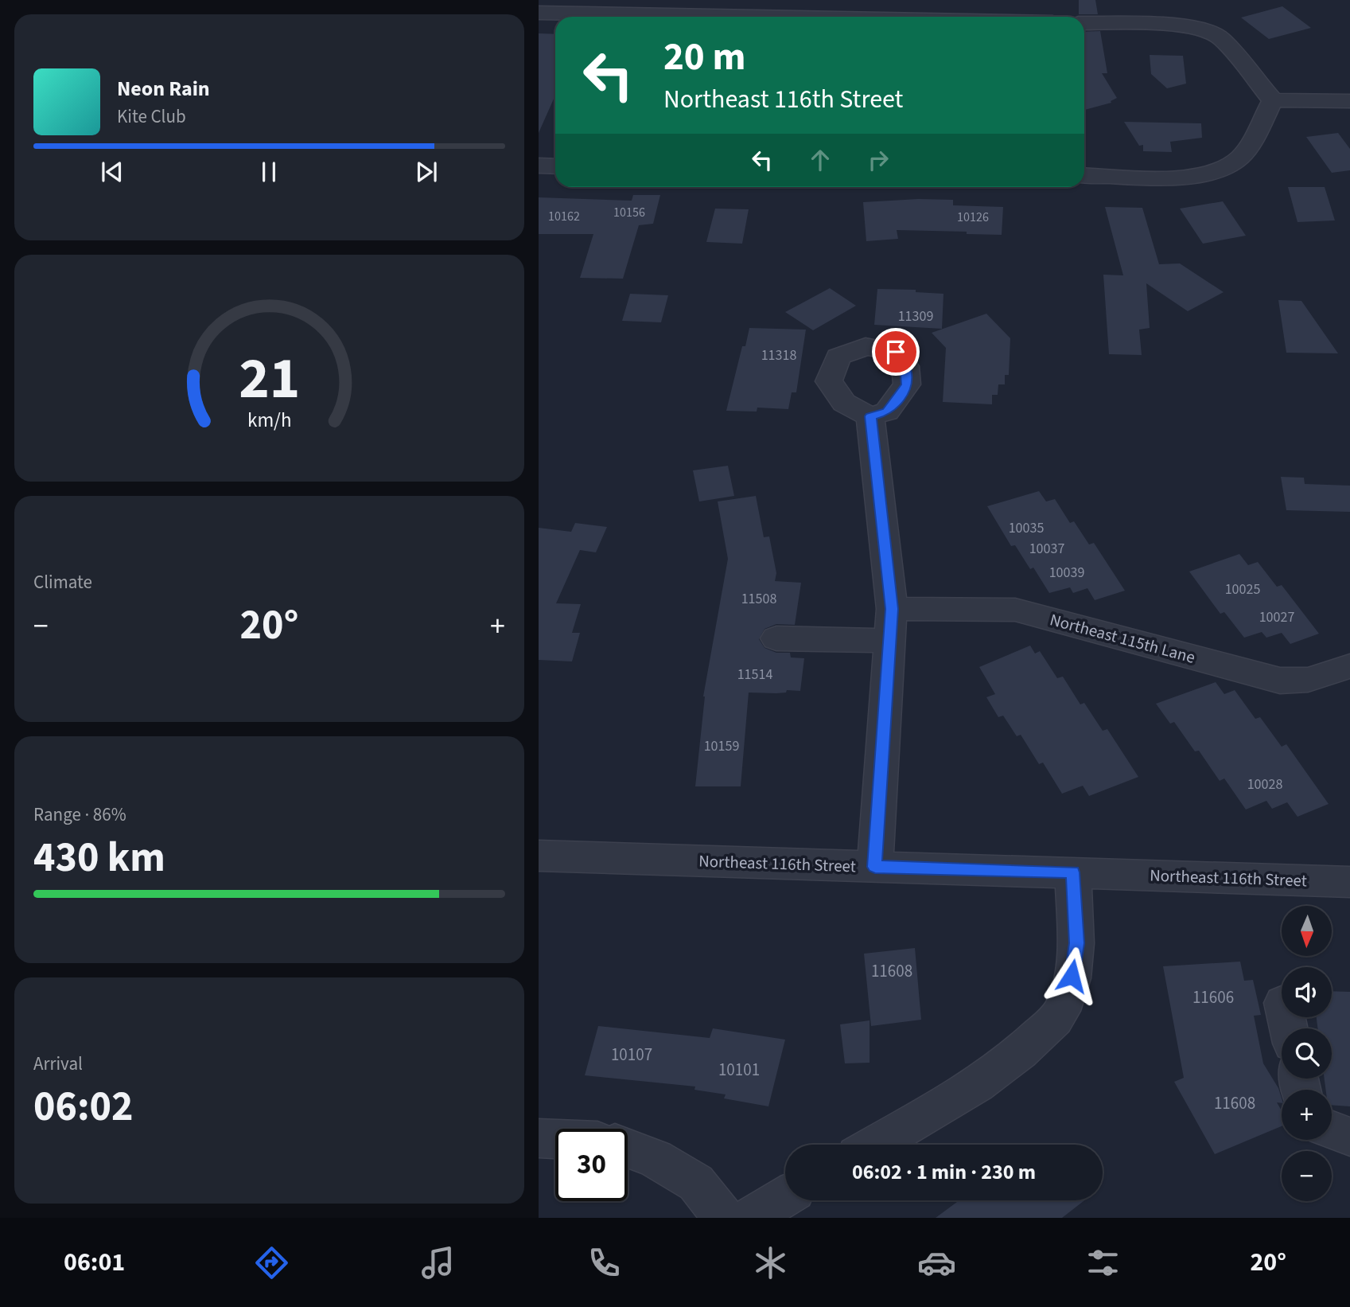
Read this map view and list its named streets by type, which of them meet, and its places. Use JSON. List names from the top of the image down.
{
  "streets": {
    "street": ["Northeast 115th Lane", "Northeast 116th Street"]
  },
  "house_numbers": [
    "10156",
    "10162",
    "10126",
    "11309",
    "11318",
    "10035",
    "10037",
    "10039",
    "10025",
    "11508",
    "10027",
    "11514",
    "10159",
    "10028",
    "11608",
    "11606",
    "10107",
    "10101",
    "11608"
  ],
  "north": "bottom",
  "page": {
    "turn": ["20 m", "Northeast 116th Street"],
    "song": ["Neon Rain", "Kite Club"],
    "tile": [
      "Climate",
      ["Range · 86%", "430 km"],
      ["Arrival", "06:02"]
    ],
    "heat": ["−", "20°", "+"],
    "map_buttons": ["+", "−"],
    "limit": "30",
    "trip": "06:02 · 1 min · 230 m",
    "tabs": ["06:01", "20°"],
    "gauge": ["21", "km/h"]
  }
}
